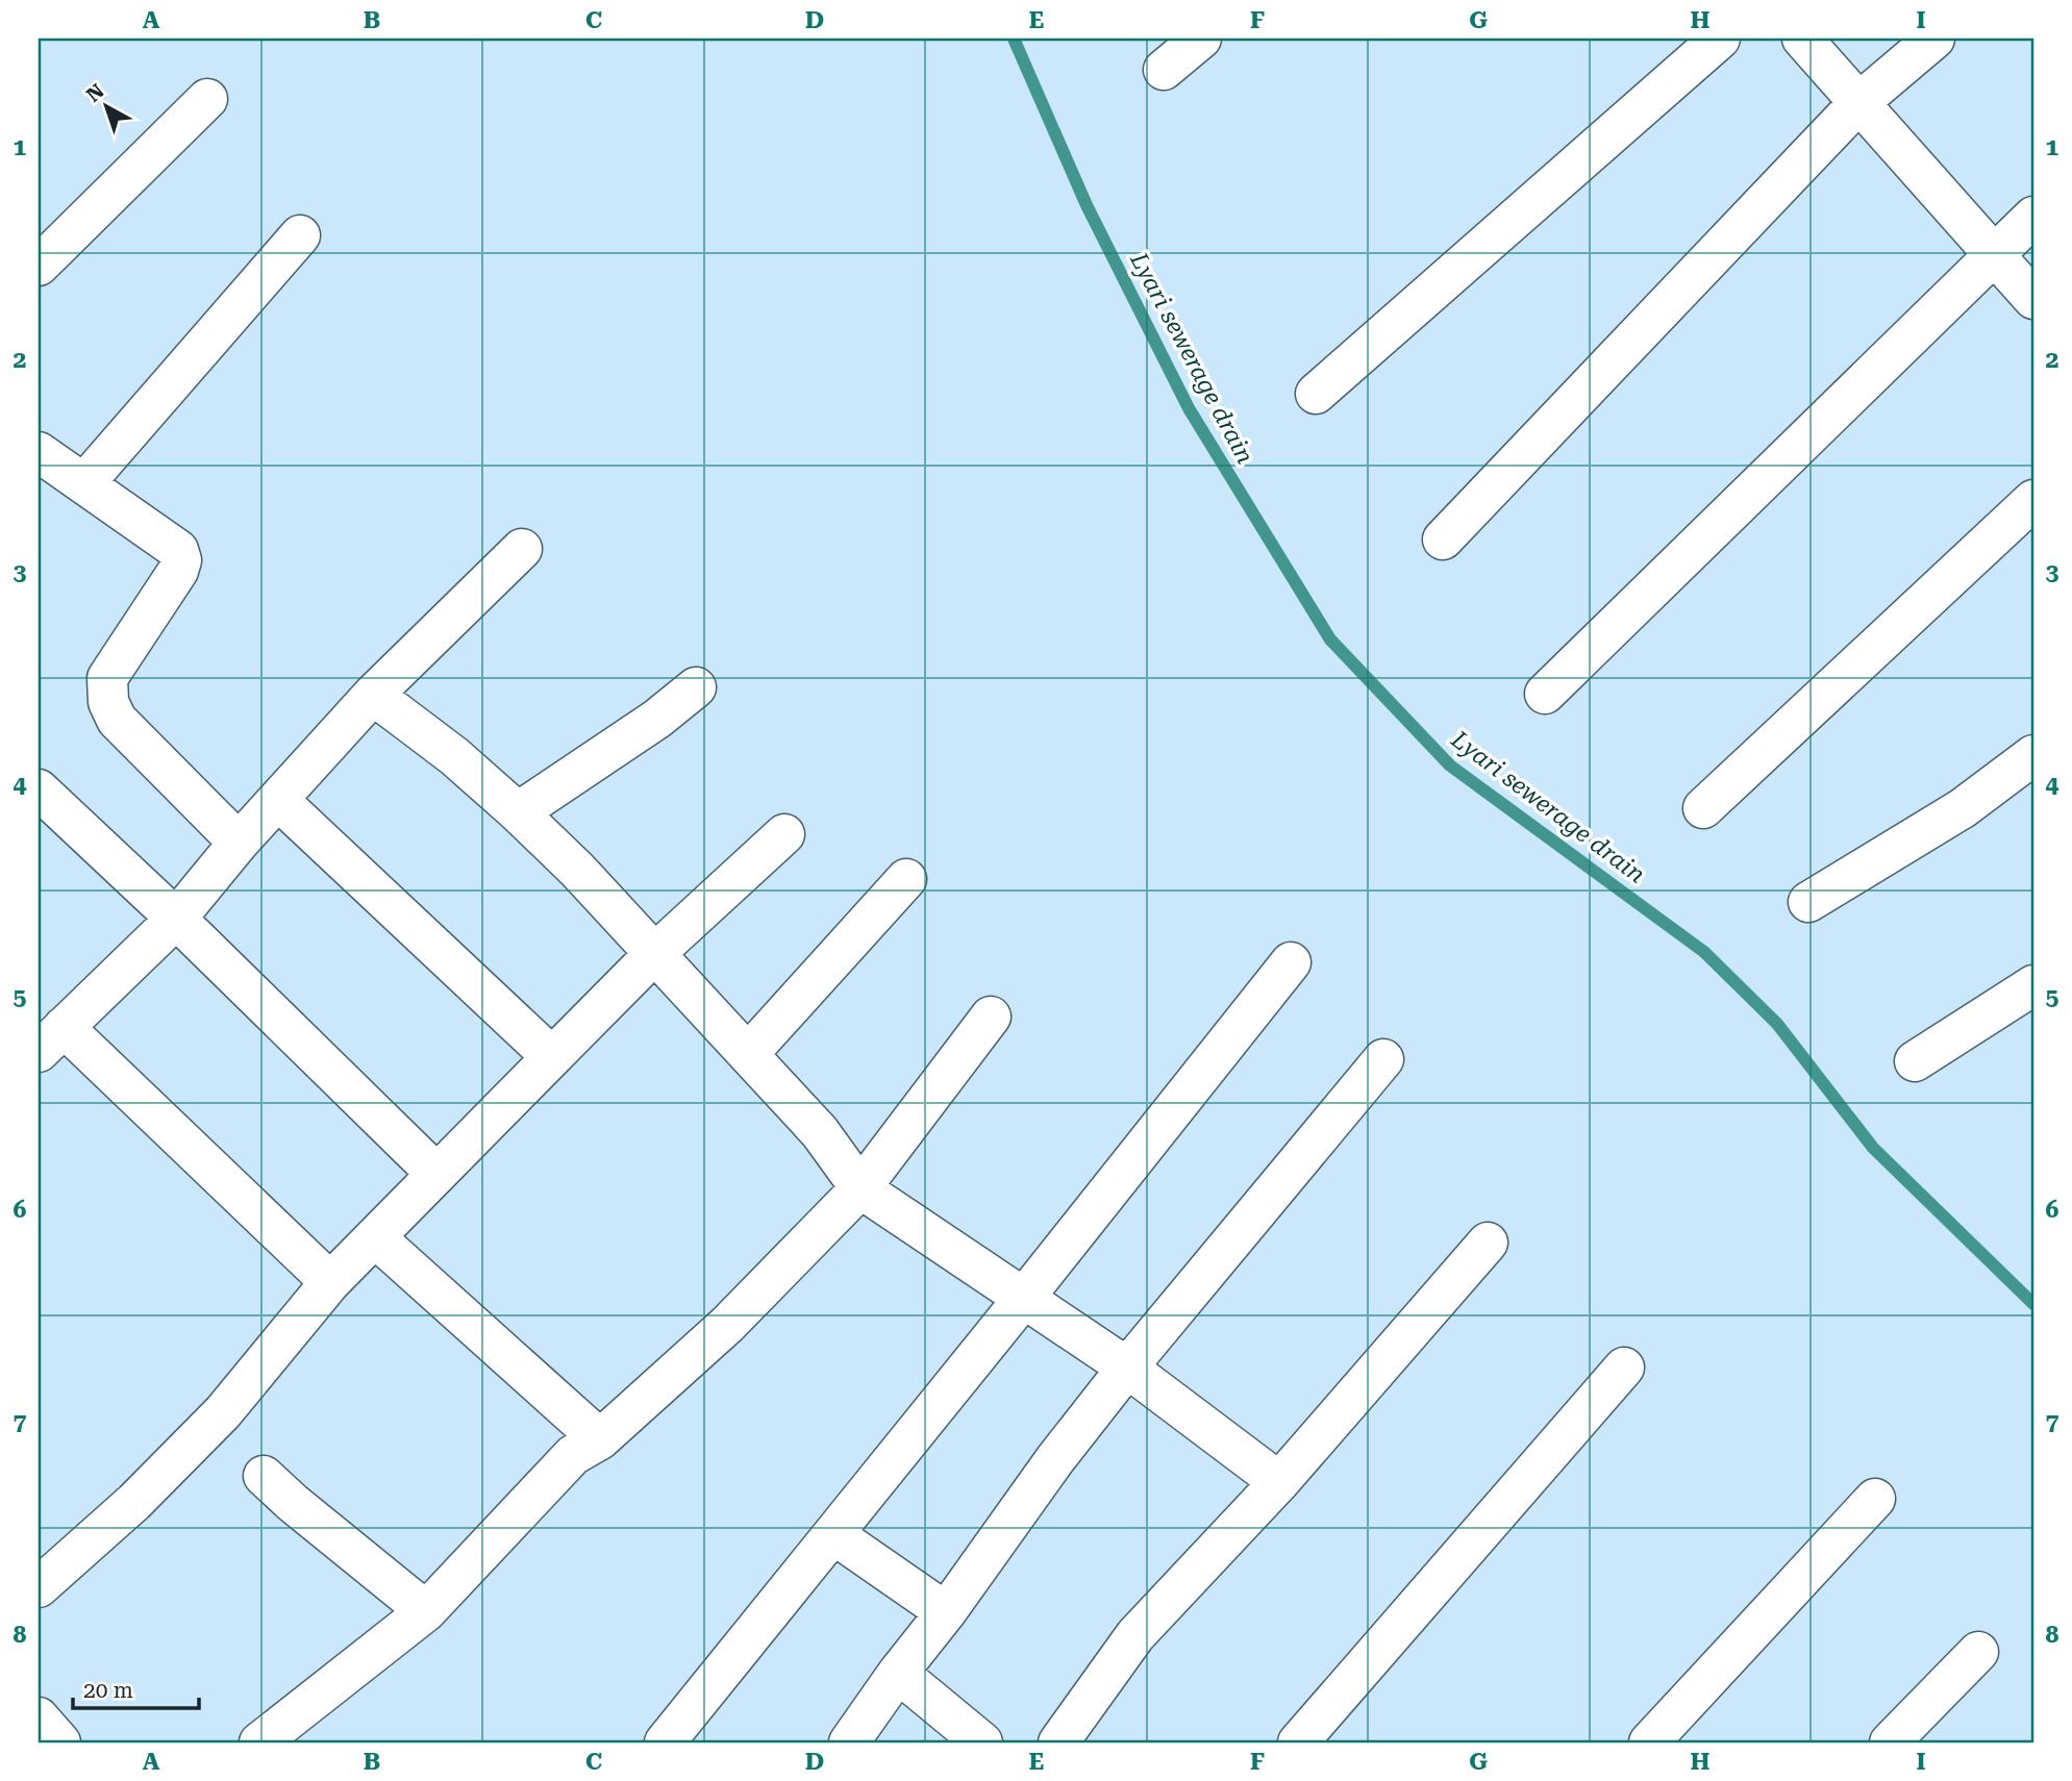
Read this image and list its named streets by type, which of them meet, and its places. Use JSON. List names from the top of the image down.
{
  "water": ["Lyari sewerage drain"],
  "scale_bar": "20 m",
  "north": "top left",
  "grid": {
    "columns": [
      "A",
      "B",
      "C",
      "D",
      "E",
      "F",
      "G",
      "H",
      "I"
    ],
    "rows": [
      "1",
      "2",
      "3",
      "4",
      "5",
      "6",
      "7",
      "8"
    ]
  }
}
